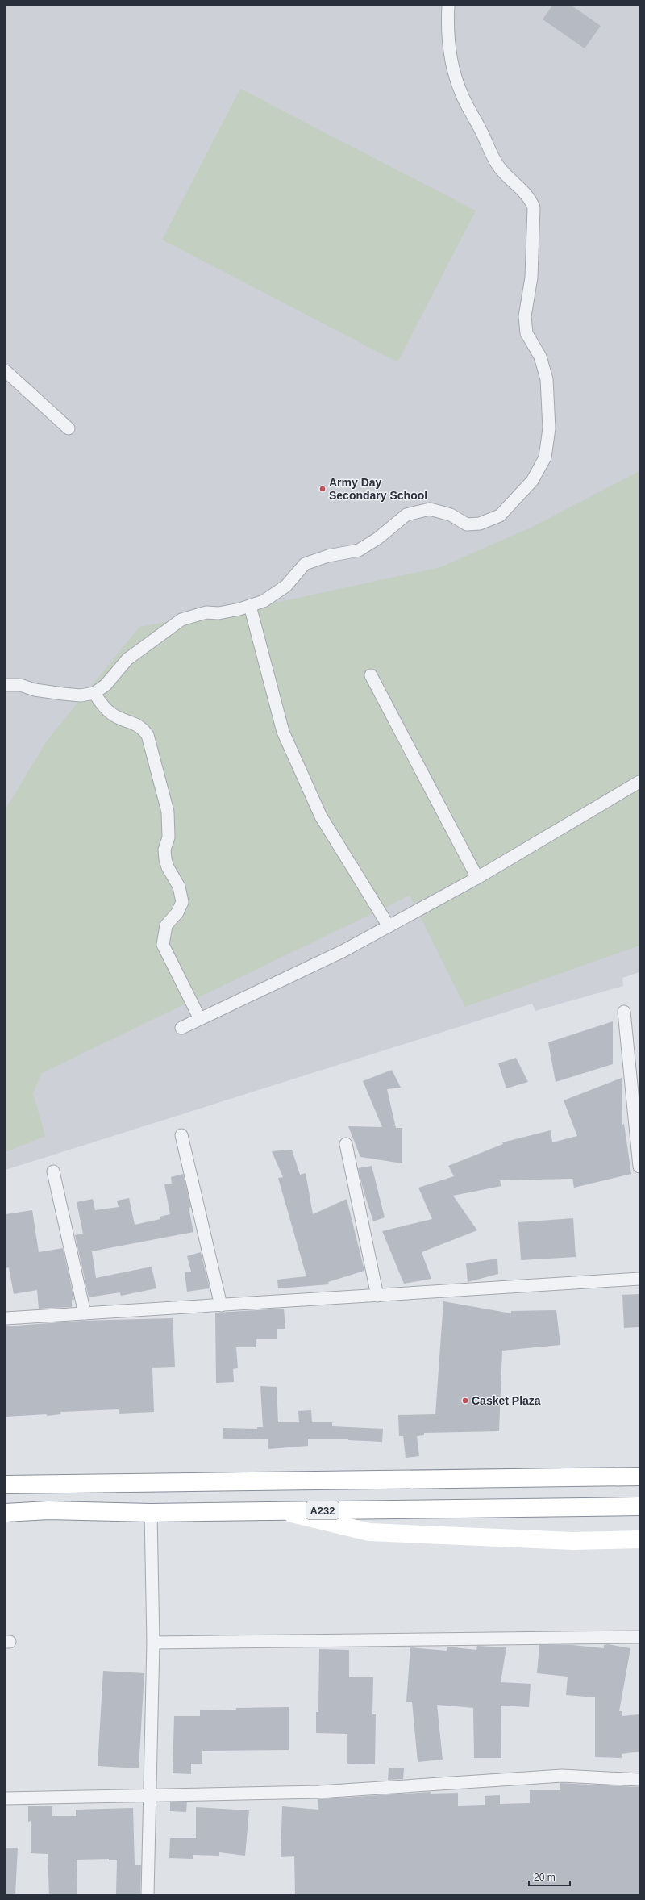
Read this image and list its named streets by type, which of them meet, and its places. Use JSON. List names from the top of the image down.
{
  "streets": {
    "main road": ["A232"]
  },
  "places": ["Army Day Secondary School", "Casket Plaza"],
  "scale_bar": "20 m"
}
